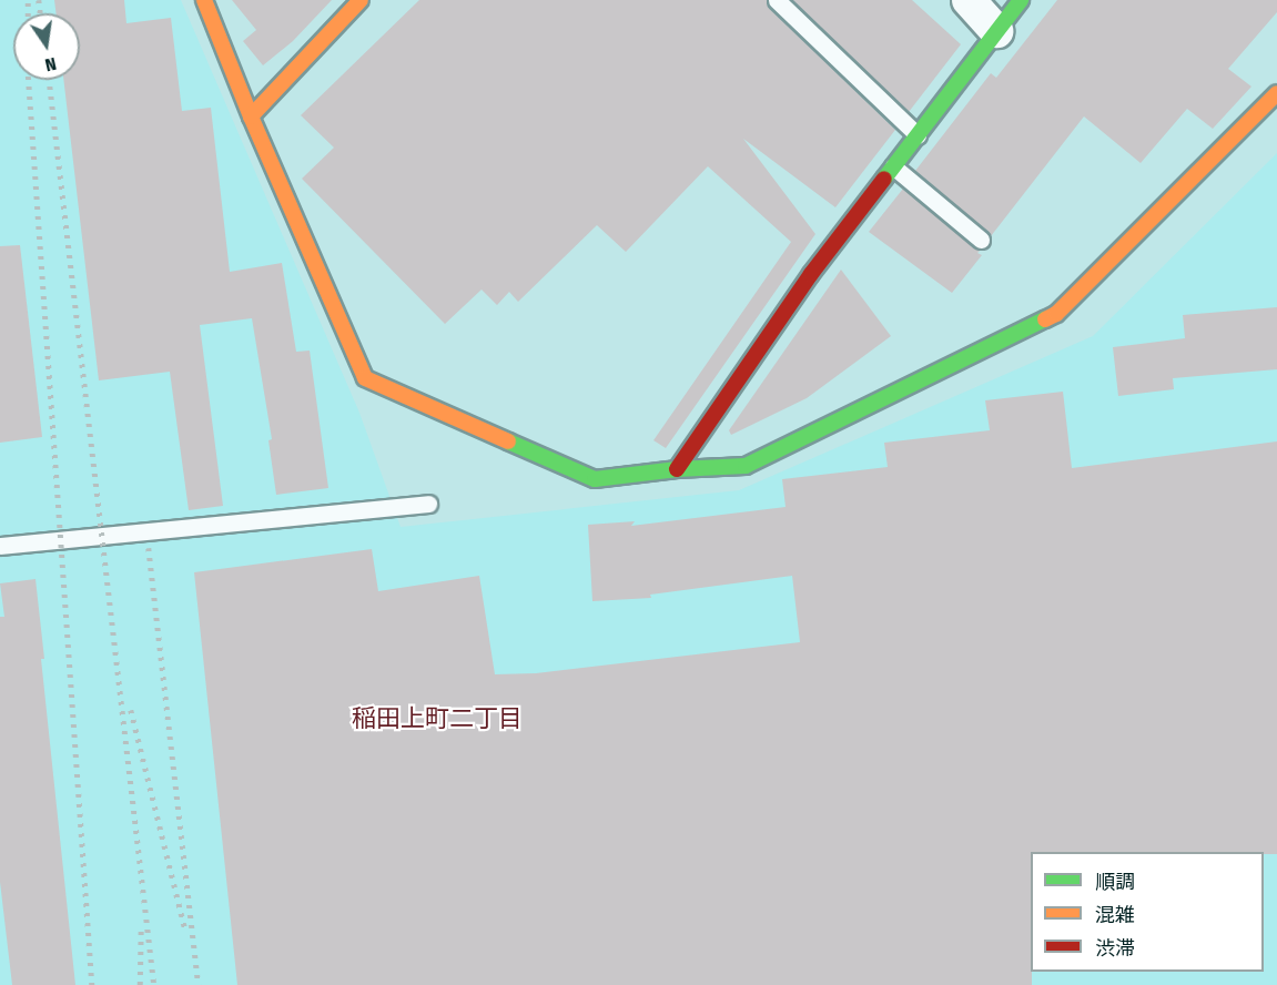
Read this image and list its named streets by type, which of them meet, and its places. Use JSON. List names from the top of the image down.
{
  "districts": ["稲田上町二丁目"],
  "legend": ["順調", "混雑", "渋滞"],
  "north": "bottom"
}
